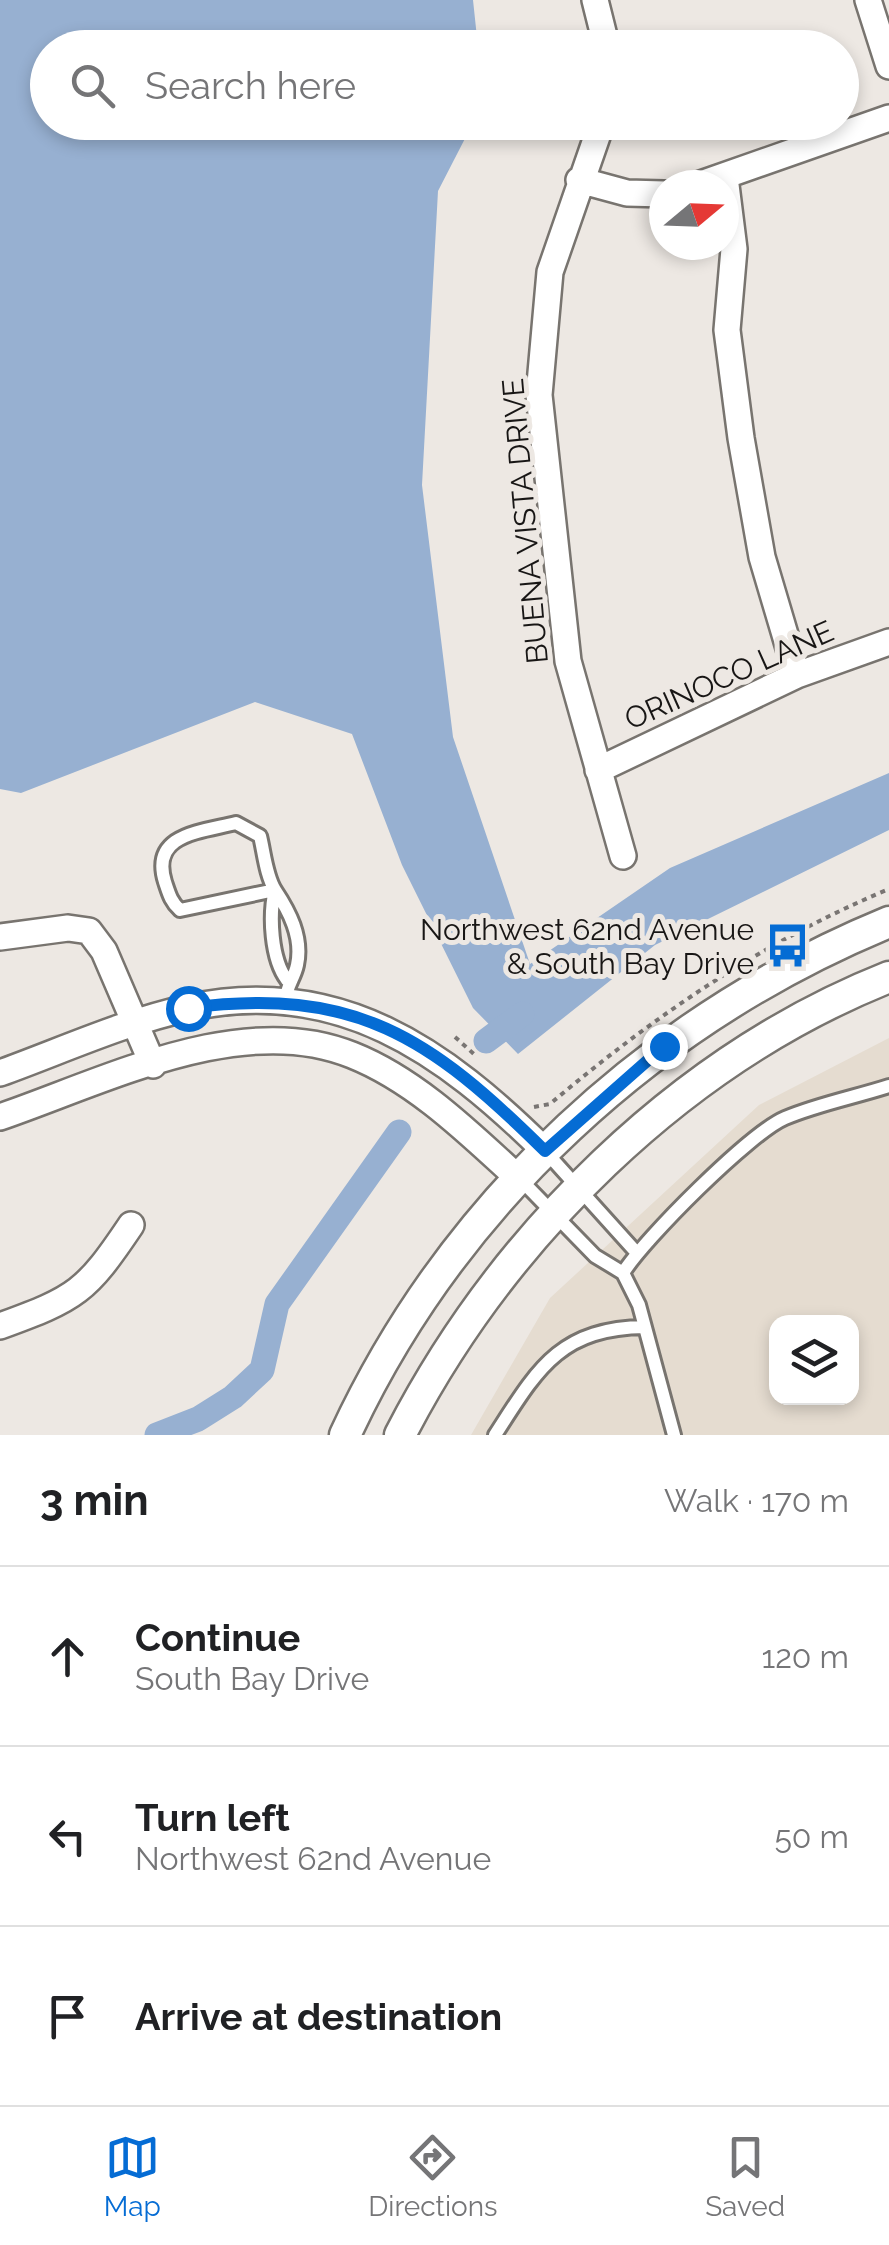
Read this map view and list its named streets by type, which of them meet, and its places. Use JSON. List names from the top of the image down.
{
  "streets": {
    "street": ["BUENA VISTA DRIVE", "ORINOCO LANE"]
  },
  "crossings": [
    ["BUENA VISTA DRIVE", "ORINOCO LANE"]
  ],
  "places": {
    "bus stop": ["Northwest 62nd Avenue & South Bay Drive"]
  },
  "north": "right",
  "page": {
    "search": "Search here",
    "heading": ["3 min", "Walk · 170 m"],
    "list": [
      ["Continue", "South Bay Drive", "120 m"],
      ["Turn left", "Northwest 62nd Avenue", "50 m"],
      "Arrive at destination"
    ],
    "nav": ["Map", "Directions", "Saved"]
  }
}
